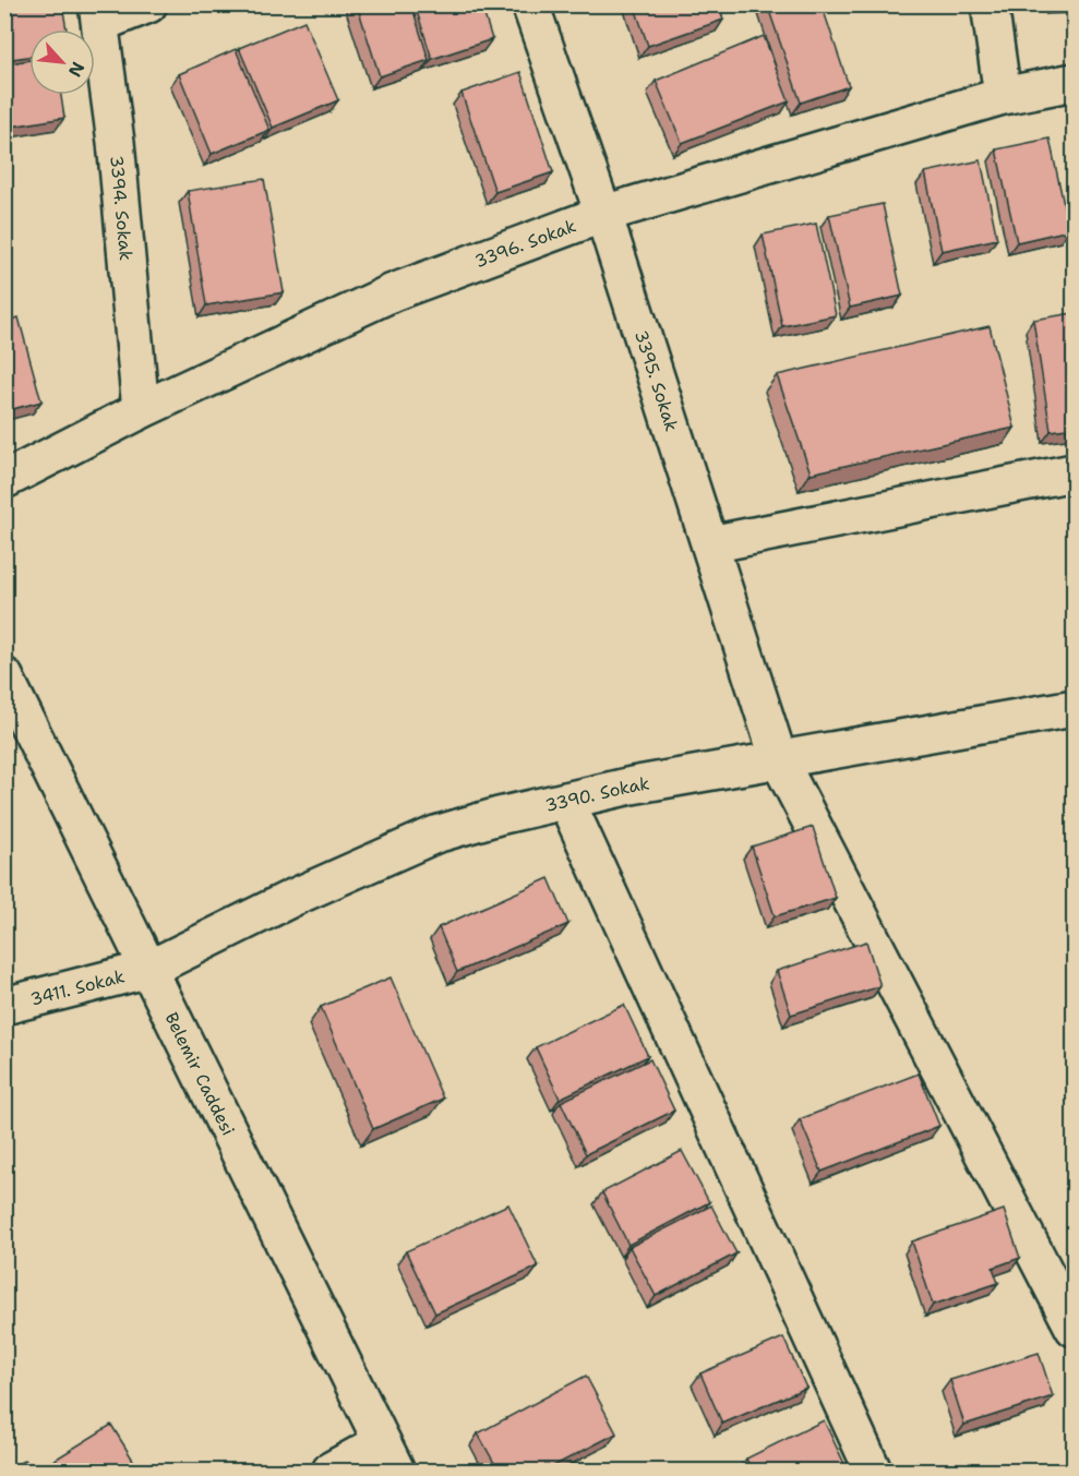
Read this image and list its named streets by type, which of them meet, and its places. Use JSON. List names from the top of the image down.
{
  "streets": {
    "street": [
      "3394. Sokak",
      "3396. Sokak",
      "3395. Sokak",
      "3390. Sokak",
      "3411. Sokak",
      "Belemir Caddesi"
    ]
  },
  "crossings": [
    ["3394. Sokak", "3396. Sokak"],
    ["3396. Sokak", "3395. Sokak"],
    ["3395. Sokak", "3390. Sokak"],
    ["3390. Sokak", "3411. Sokak"],
    ["3390. Sokak", "Belemir Caddesi"],
    ["3411. Sokak", "Belemir Caddesi"]
  ],
  "north": "bottom right"
}
